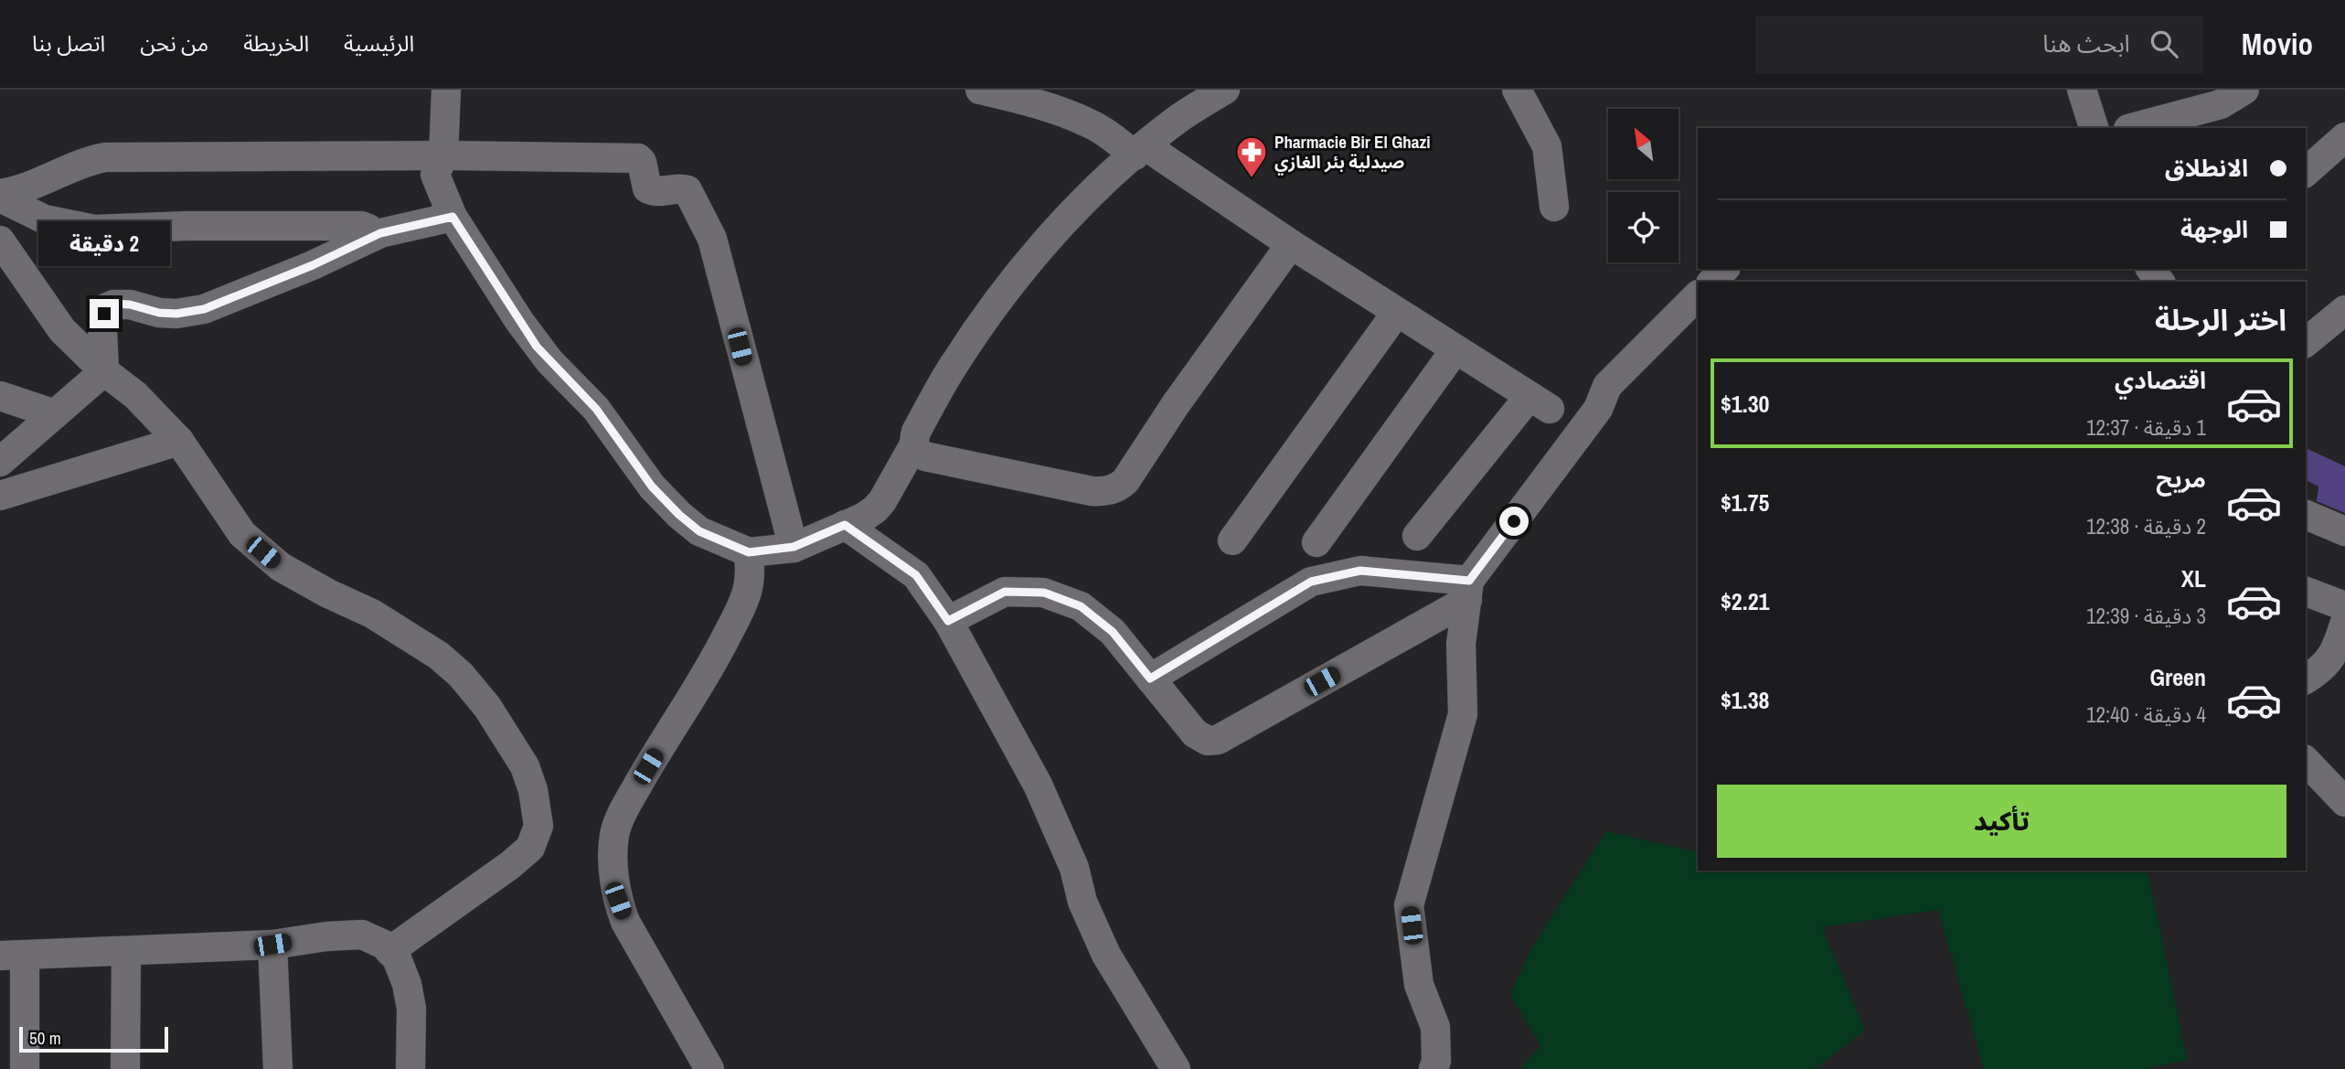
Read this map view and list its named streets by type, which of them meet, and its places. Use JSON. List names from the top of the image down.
{
  "places": {
    "pharmacy": ["Pharmacie Bir El Ghazi صيدلية بئر الغازي"]
  },
  "scale_bar": "50 m",
  "north": "top left",
  "page": {
    "header": "Movio",
    "search": "ابحث هنا",
    "nav": [
      "الرئيسية",
      "الخريطة",
      "من نحن",
      "اتصل بنا"
    ],
    "banner": ["الانطلاق", "الوجهة"],
    "bubble": "2 دقيقة",
    "heading": "اختر الرحلة",
    "list": [
      {
        "name": "اقتصادي",
        "note": "1 دقيقة · 12:37",
        "value": "$1.30"
      },
      {
        "name": "مريح",
        "note": "2 دقيقة · 12:38",
        "value": "$1.75"
      },
      {
        "name": "XL",
        "note": "3 دقيقة · 12:39",
        "value": "$2.21"
      },
      {
        "name": "Green",
        "note": "4 دقيقة · 12:40",
        "value": "$1.38"
      }
    ],
    "buttons": "تأكيد",
    "scale": "50 m"
  }
}
